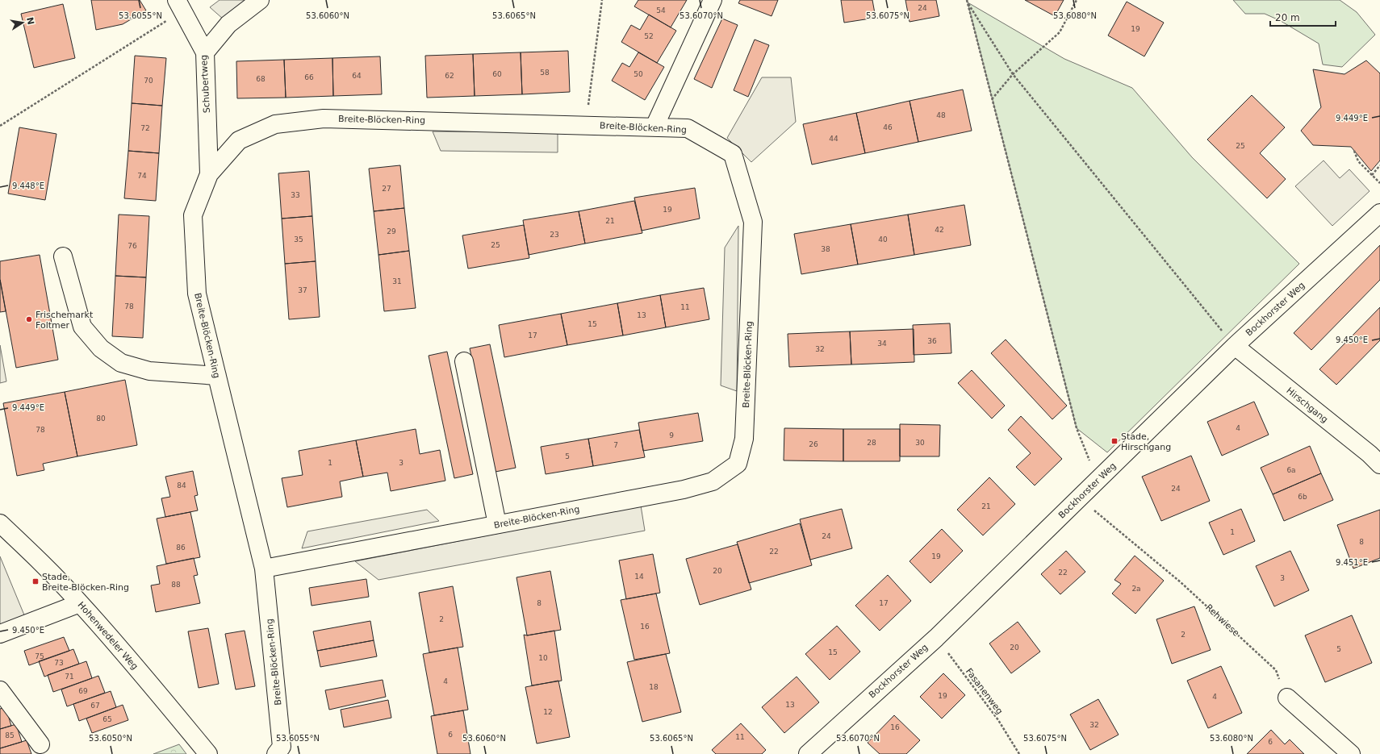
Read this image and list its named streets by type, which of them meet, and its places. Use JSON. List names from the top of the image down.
{
  "streets": {
    "street": [
      "Schubertweg",
      "Breite-Blöcken-Ring",
      "Bockhorster Weg",
      "Hirschgang",
      "Hohenwedeler Weg"
    ],
    "path": ["Rehwiese", "Fasanenweg"]
  },
  "crossings": [
    ["Schubertweg", "Breite-Blöcken-Ring"],
    ["Bockhorster Weg", "Hirschgang"],
    ["Bockhorster Weg", "Rehwiese"],
    ["Bockhorster Weg", "Fasanenweg"]
  ],
  "places": {
    "other": ["Frischemarkt Foltmer"],
    "transit": ["Stade, Hirschgang", "Stade, Breite-Blöcken-Ring"]
  },
  "house_numbers": [
    "24",
    "54",
    "19",
    "52",
    "58",
    "60",
    "50",
    "64",
    "62",
    "66",
    "68",
    "70",
    "48",
    "46",
    "72",
    "44",
    "25",
    "74",
    "27",
    "33",
    "19",
    "21",
    "42",
    "29",
    "23",
    "35",
    "40",
    "25",
    "76",
    "38",
    "31",
    "37",
    "78",
    "11",
    "13",
    "15",
    "17",
    "36",
    "34",
    "32",
    "80",
    "4",
    "78",
    "9",
    "28",
    "30",
    "26",
    "7",
    "5",
    "1",
    "3",
    "6a",
    "84",
    "24",
    "6b",
    "21",
    "1",
    "24",
    "8",
    "86",
    "22",
    "19",
    "20",
    "22",
    "14",
    "3",
    "88",
    "2a",
    "8",
    "17",
    "2",
    "16",
    "2",
    "20",
    "5",
    "15",
    "75",
    "10",
    "73",
    "71",
    "4",
    "18",
    "69",
    "19",
    "4",
    "13",
    "67",
    "12",
    "65",
    "32",
    "16",
    "6",
    "85",
    "11",
    "6"
  ],
  "scale_bar": "20 m",
  "north": "right",
  "coordinates": [
    "53.6055°N",
    "53.6060°N",
    "53.6065°N",
    "53.6070°N",
    "53.6075°N",
    "53.6080°N",
    "9.449°E",
    "9.448°E",
    "9.450°E",
    "9.451°E",
    "53.6050°N"
  ]
}
